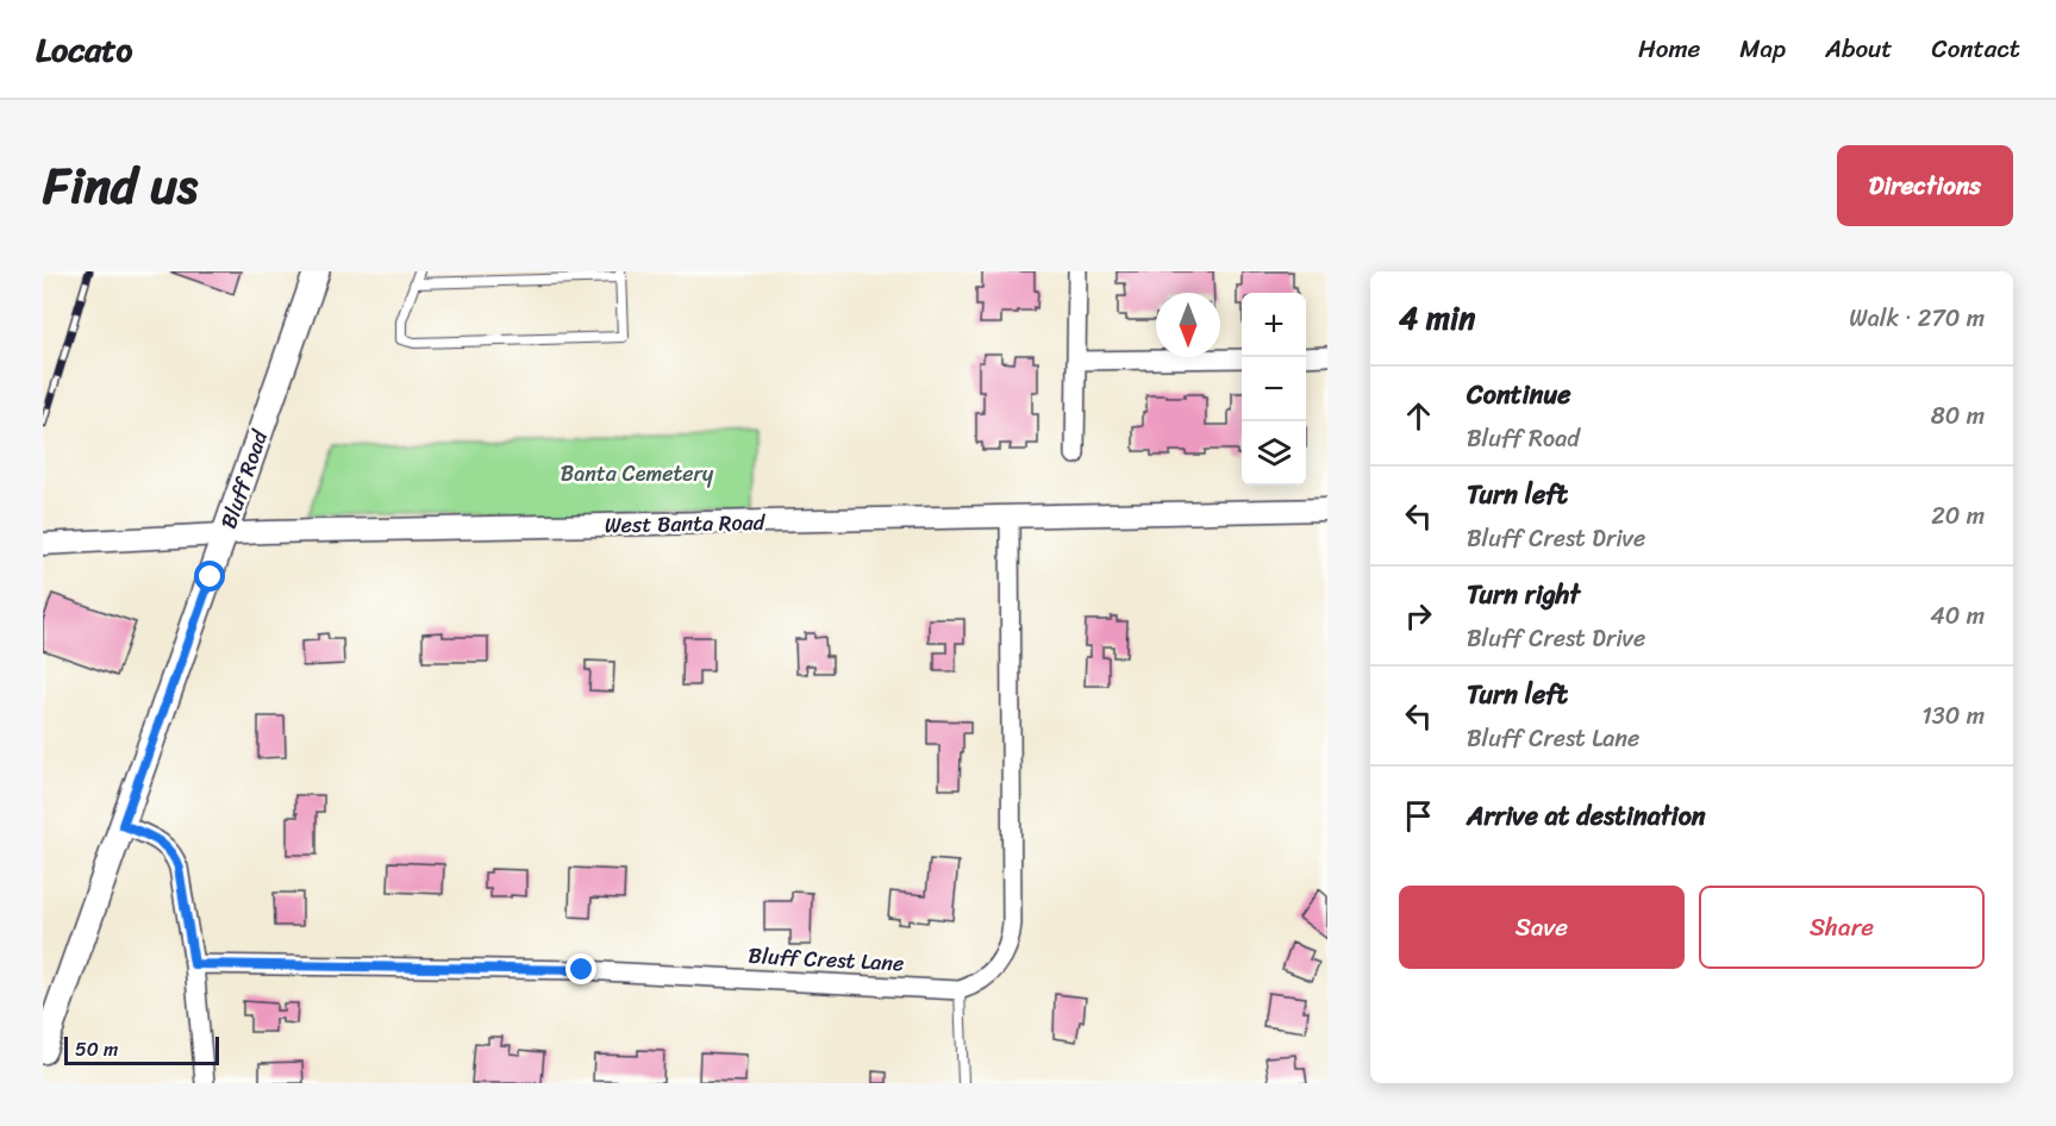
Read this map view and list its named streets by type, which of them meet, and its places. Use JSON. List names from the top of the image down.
{
  "streets": {
    "main road": ["Bluff Road"],
    "street": ["West Banta Road", "Bluff Crest Lane"]
  },
  "crossings": [
    ["Bluff Road", "West Banta Road"]
  ],
  "parks": ["Banta Cemetery"],
  "scale_bar": "50 m",
  "north": "bottom",
  "page": {
    "header": "Locato",
    "nav": [
      "Home",
      "Map",
      "About",
      "Contact"
    ],
    "title": "Find us",
    "buttons": [
      "Directions",
      ["Save", "Share"]
    ],
    "heading": ["4 min", "Walk · 270 m"],
    "map_buttons": ["+", "−"],
    "list": [
      ["Continue", "Bluff Road", "80 m"],
      ["Turn left", "Bluff Crest Drive", "20 m"],
      ["Turn right", "Bluff Crest Drive", "40 m"],
      ["Turn left", "Bluff Crest Lane", "130 m"],
      "Arrive at destination"
    ],
    "scale": "50 m"
  }
}
